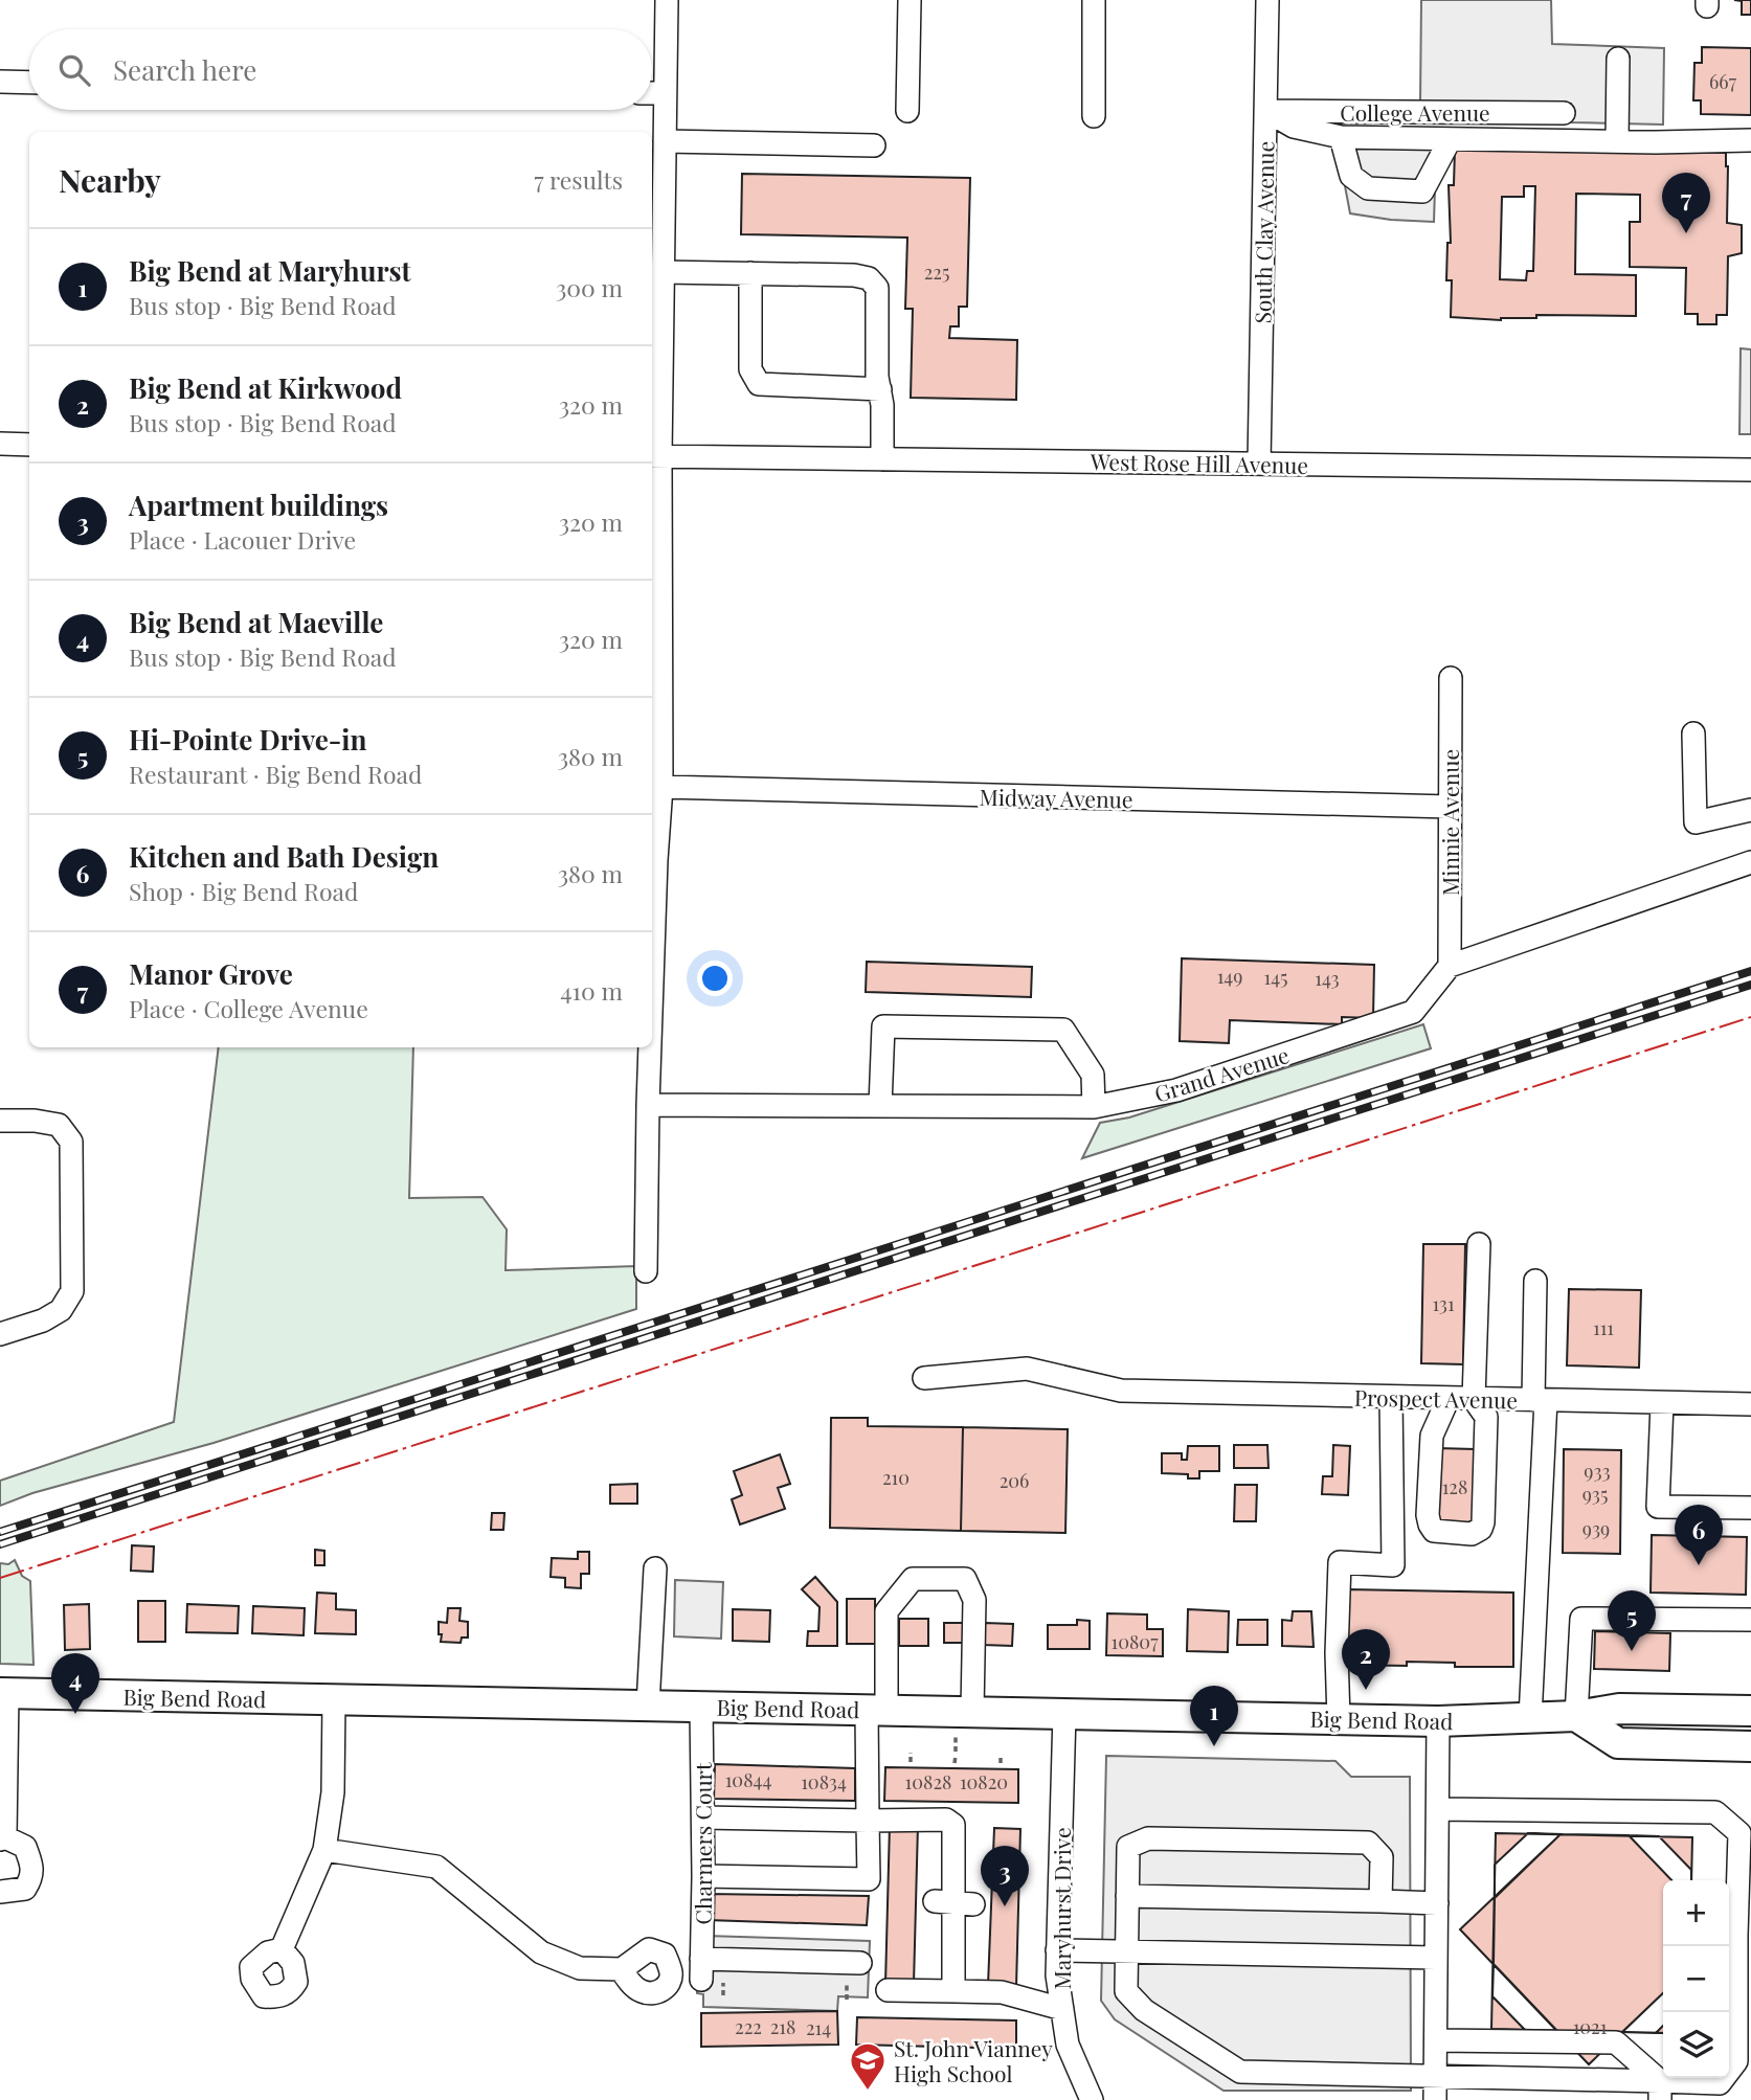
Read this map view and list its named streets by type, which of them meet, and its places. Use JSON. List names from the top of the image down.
{
  "streets": {
    "main road": ["Big Bend Road"],
    "street": [
      "College Avenue",
      "South Clay Avenue",
      "West Rose Hill Avenue",
      "Midway Avenue",
      "Minnie Avenue",
      "Grand Avenue",
      "Prospect Avenue",
      "Charmers Court",
      "Maryhurst Drive"
    ]
  },
  "crossings": [
    ["College Avenue", "South Clay Avenue"],
    ["South Clay Avenue", "West Rose Hill Avenue"],
    ["Midway Avenue", "Minnie Avenue"],
    ["Minnie Avenue", "Grand Avenue"],
    ["Big Bend Road", "Charmers Court"],
    ["Big Bend Road", "Maryhurst Drive"]
  ],
  "places": {
    "school or university": ["St. John Vianney High School"]
  },
  "house_numbers": [
    "667",
    "225",
    "149",
    "145",
    "143",
    "131",
    "111",
    "933",
    "210",
    "206",
    "128",
    "935",
    "939",
    "10807",
    "10844",
    "10834",
    "10828",
    "10820",
    "222",
    "218",
    "1021",
    "214"
  ],
  "page": {
    "search": "Search here",
    "heading": ["Nearby", "7 results"],
    "pins": [
      "7",
      "6",
      "5",
      "2",
      "4",
      "1",
      "3"
    ],
    "list": [
      {
        "mark": "1",
        "name": "Big Bend at Maryhurst",
        "note": "Bus stop · Big Bend Road",
        "value": "300 m"
      },
      {
        "mark": "2",
        "name": "Big Bend at Kirkwood",
        "note": "Bus stop · Big Bend Road",
        "value": "320 m"
      },
      {
        "mark": "3",
        "name": "Apartment buildings",
        "note": "Place · Lacouer Drive",
        "value": "320 m"
      },
      {
        "mark": "4",
        "name": "Big Bend at Maeville",
        "note": "Bus stop · Big Bend Road",
        "value": "320 m"
      },
      {
        "mark": "5",
        "name": "Hi-Pointe Drive-in",
        "note": "Restaurant · Big Bend Road",
        "value": "380 m"
      },
      {
        "mark": "6",
        "name": "Kitchen and Bath Design",
        "note": "Shop · Big Bend Road",
        "value": "380 m"
      },
      {
        "mark": "7",
        "name": "Manor Grove",
        "note": "Place · College Avenue",
        "value": "410 m"
      }
    ],
    "map_buttons": ["+", "−"]
  }
}
